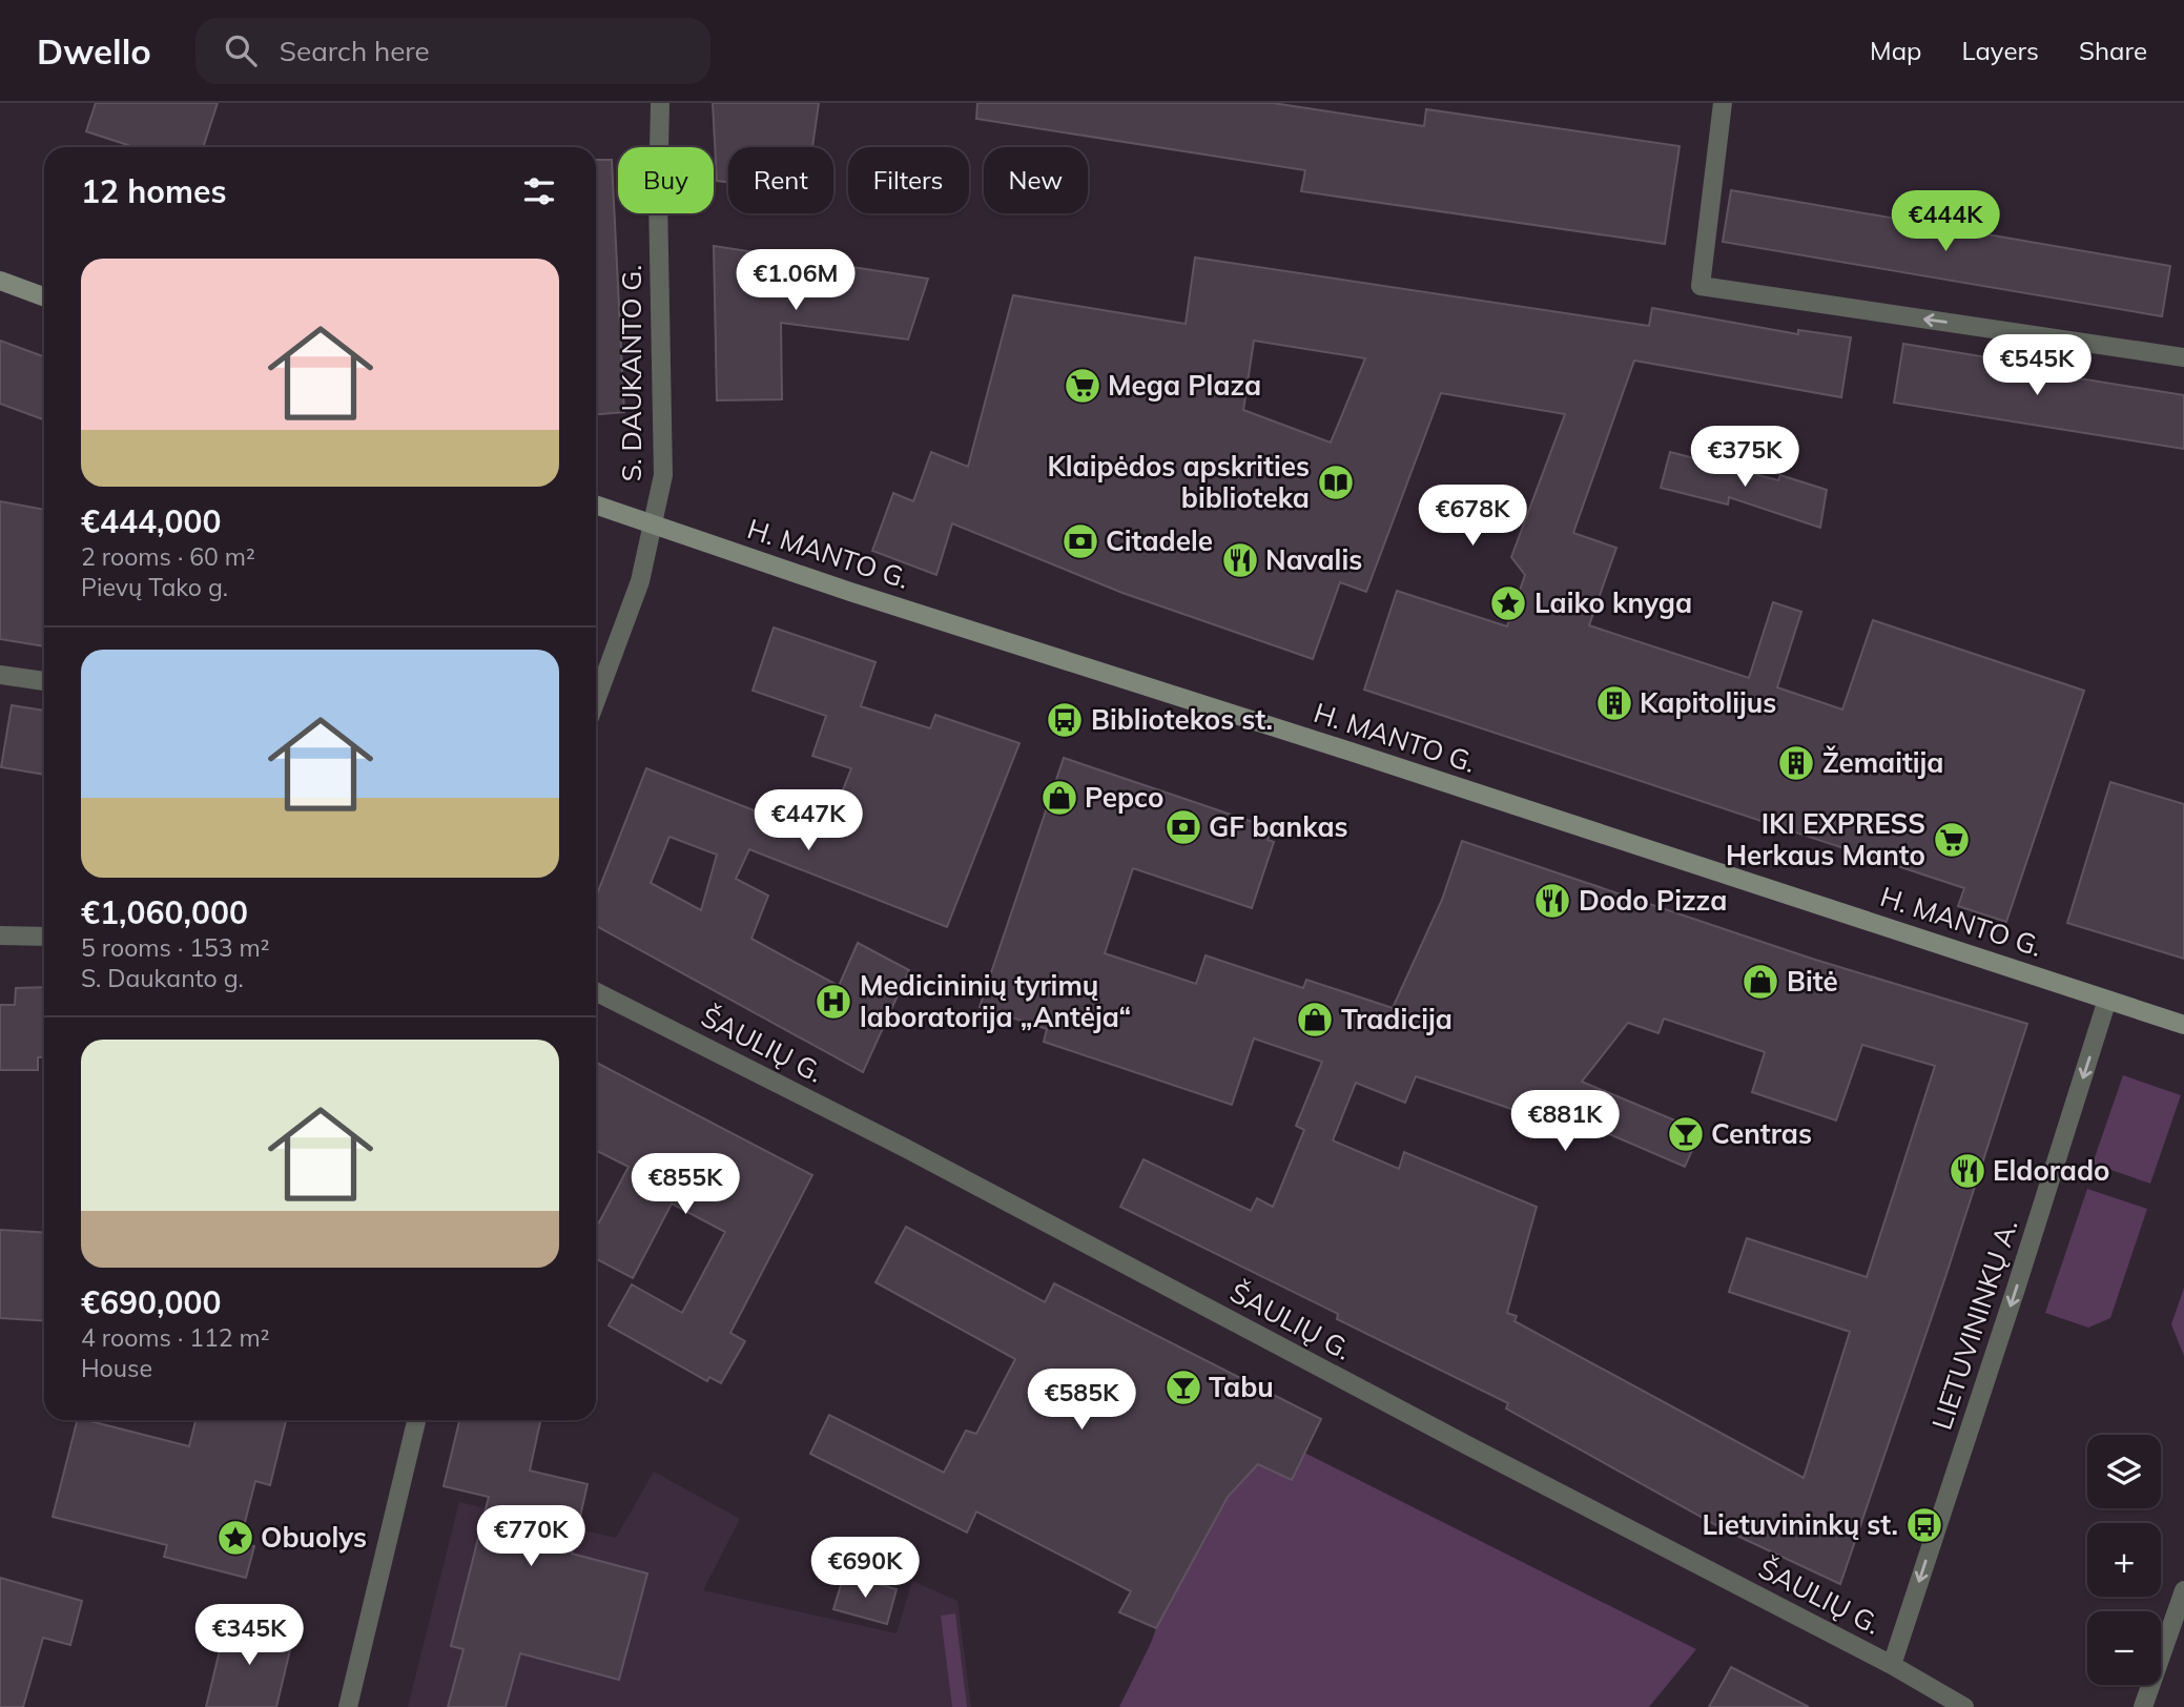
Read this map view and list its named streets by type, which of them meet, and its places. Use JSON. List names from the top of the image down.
{
  "streets": {
    "main road": ["H. MANTO G."],
    "street": ["S. DAUKANTO G.", "ŠAULIŲ G.", "LIETUVININKŲ A."]
  },
  "crossings": [
    ["S. DAUKANTO G.", "H. MANTO G."],
    ["H. MANTO G.", "LIETUVININKŲ A."],
    ["ŠAULIŲ G.", "LIETUVININKŲ A."]
  ],
  "one_way": ["LIETUVININKŲ A."],
  "places": {
    "supermarket": ["Mega Plaza", "IKI EXPRESS Herkaus Manto"],
    "library": ["Klaipėdos apskrities biblioteka"],
    "bank": ["Citadele", "GF bankas"],
    "restaurant": ["Navalis", "Dodo Pizza", "Eldorado"],
    "place": ["Laiko knyga", "Obuolys"],
    "building": ["Kapitolijus", "Žemaitija"],
    "bus stop": ["Bibliotekos st.", "Lietuvininkų st."],
    "shop": ["Pepco", "Bitė", "Tradicija"],
    "hospital": ["Medicininių tyrimų laboratorija „Antėja“"],
    "bar": ["Centras", "Tabu"]
  },
  "page": {
    "header": "Dwello",
    "search": "Search here",
    "nav": ["Map", "Layers", "Share"],
    "chip": [
      "Buy",
      "Rent",
      "Filters",
      "New"
    ],
    "heading": "12 homes",
    "price": [
      "€444K",
      "€1.06M",
      "€545K",
      "€375K",
      "€678K",
      "€447K",
      "€881K",
      "€855K",
      "€585K",
      "€770K",
      "€690K",
      "€345K"
    ],
    "list": [
      {
        "name": "€444,000",
        "note": "2 rooms · 60 m² · Pievų Tako g."
      },
      {
        "name": "€1,060,000",
        "note": "5 rooms · 153 m² · S. Daukanto g."
      },
      {
        "name": "€690,000",
        "note": "4 rooms · 112 m² · House"
      }
    ],
    "map_buttons": ["+", "−"]
  }
}
